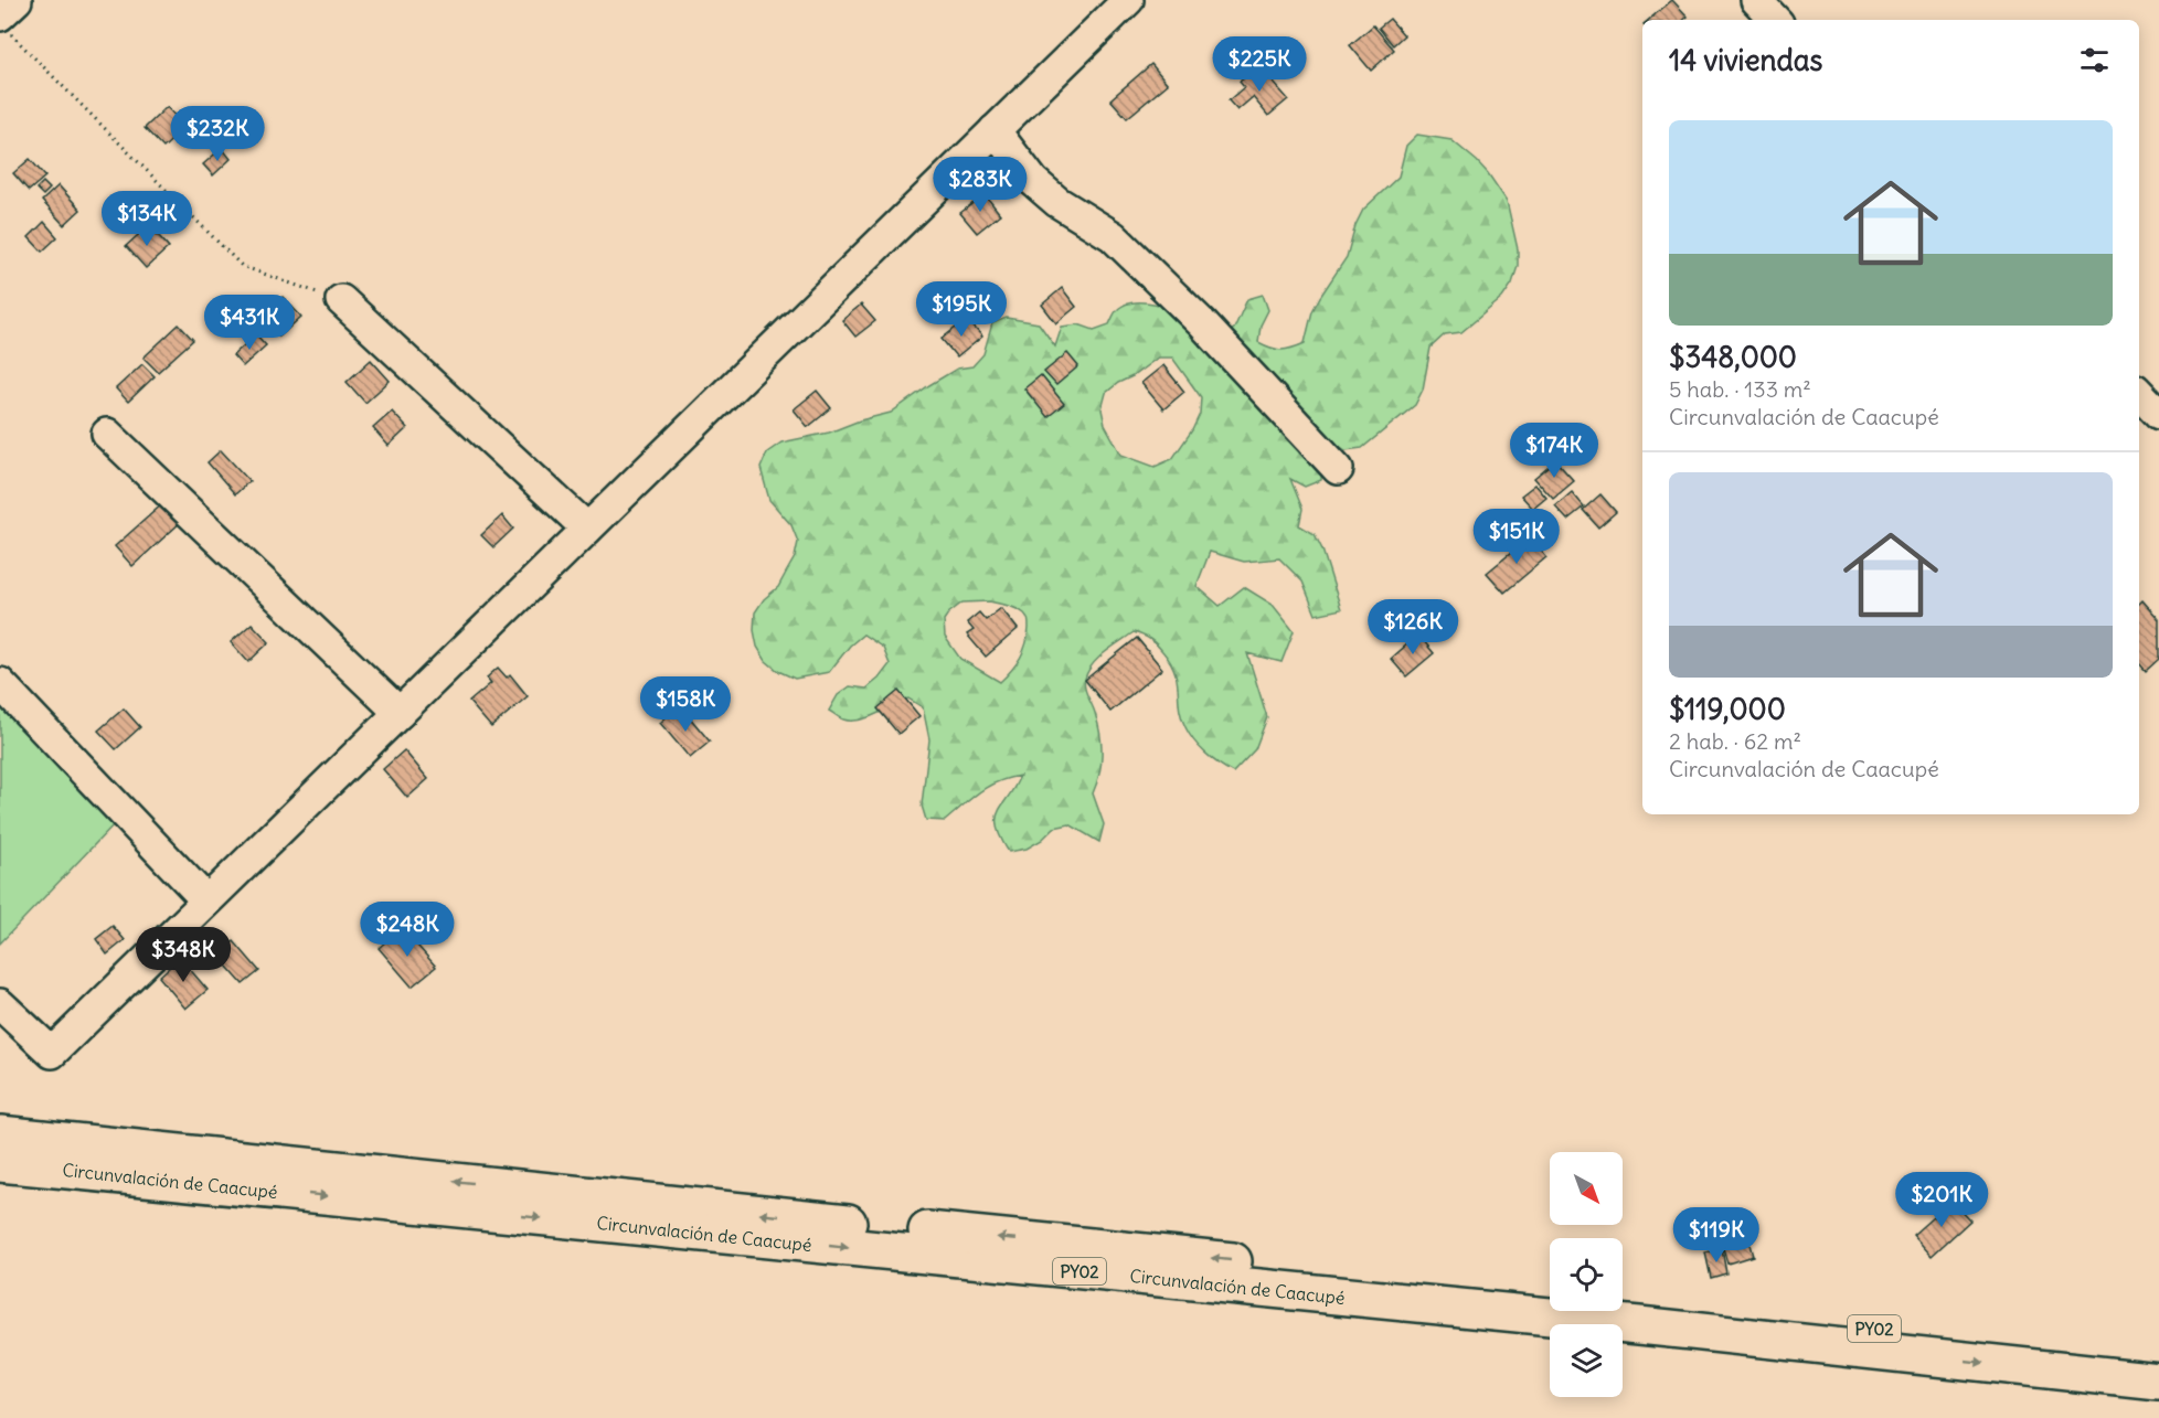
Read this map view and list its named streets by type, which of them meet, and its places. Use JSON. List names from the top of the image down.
{
  "streets": {
    "highway": ["Circunvalación de Caacupé", "PY02"]
  },
  "north": "bottom right",
  "page": {
    "heading": "14 viviendas",
    "price": [
      "$225K",
      "$232K",
      "$283K",
      "$134K",
      "$195K",
      "$431K",
      "$174K",
      "$151K",
      "$126K",
      "$158K",
      "$248K",
      "$348K",
      "$201K",
      "$119K"
    ],
    "list": [
      {
        "name": "$348,000",
        "note": "5 hab. · 133 m² · Circunvalación de Caacupé"
      },
      {
        "name": "$119,000",
        "note": "2 hab. · 62 m² · Circunvalación de Caacupé"
      }
    ]
  }
}
